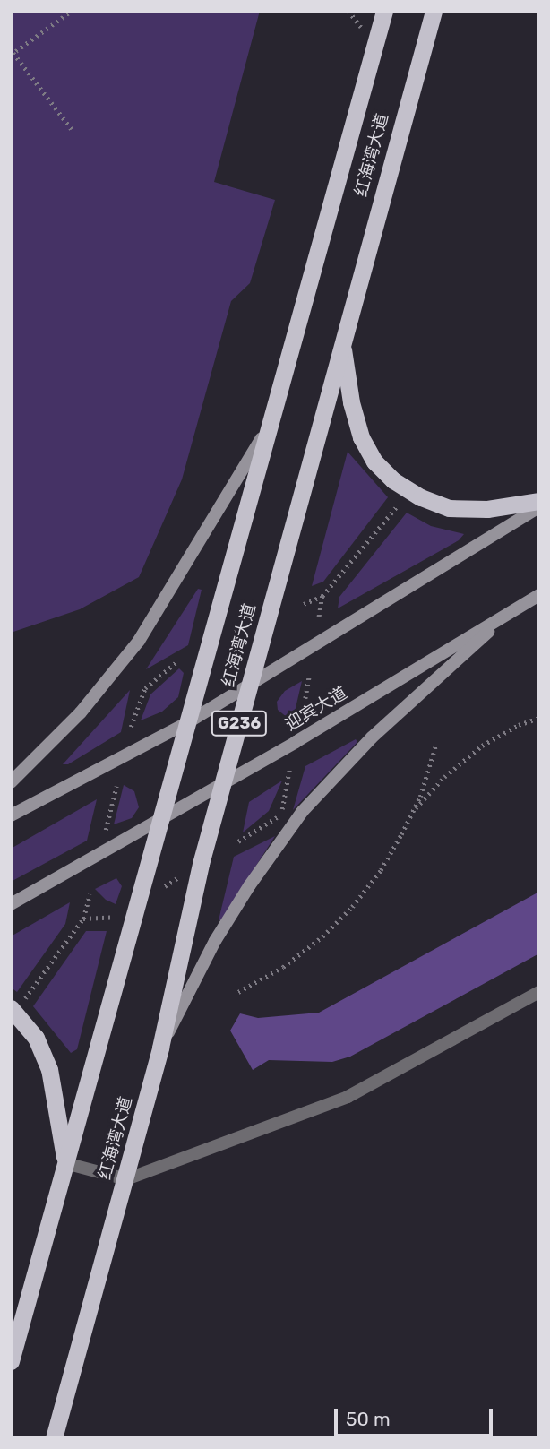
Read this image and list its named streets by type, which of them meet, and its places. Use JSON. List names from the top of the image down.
{
  "streets": {
    "highway": ["红海湾大道", "G236"],
    "main road": ["迎宾大道"]
  },
  "crossings": [
    ["红海湾大道", "迎宾大道"]
  ],
  "scale_bar": "50 m"
}
